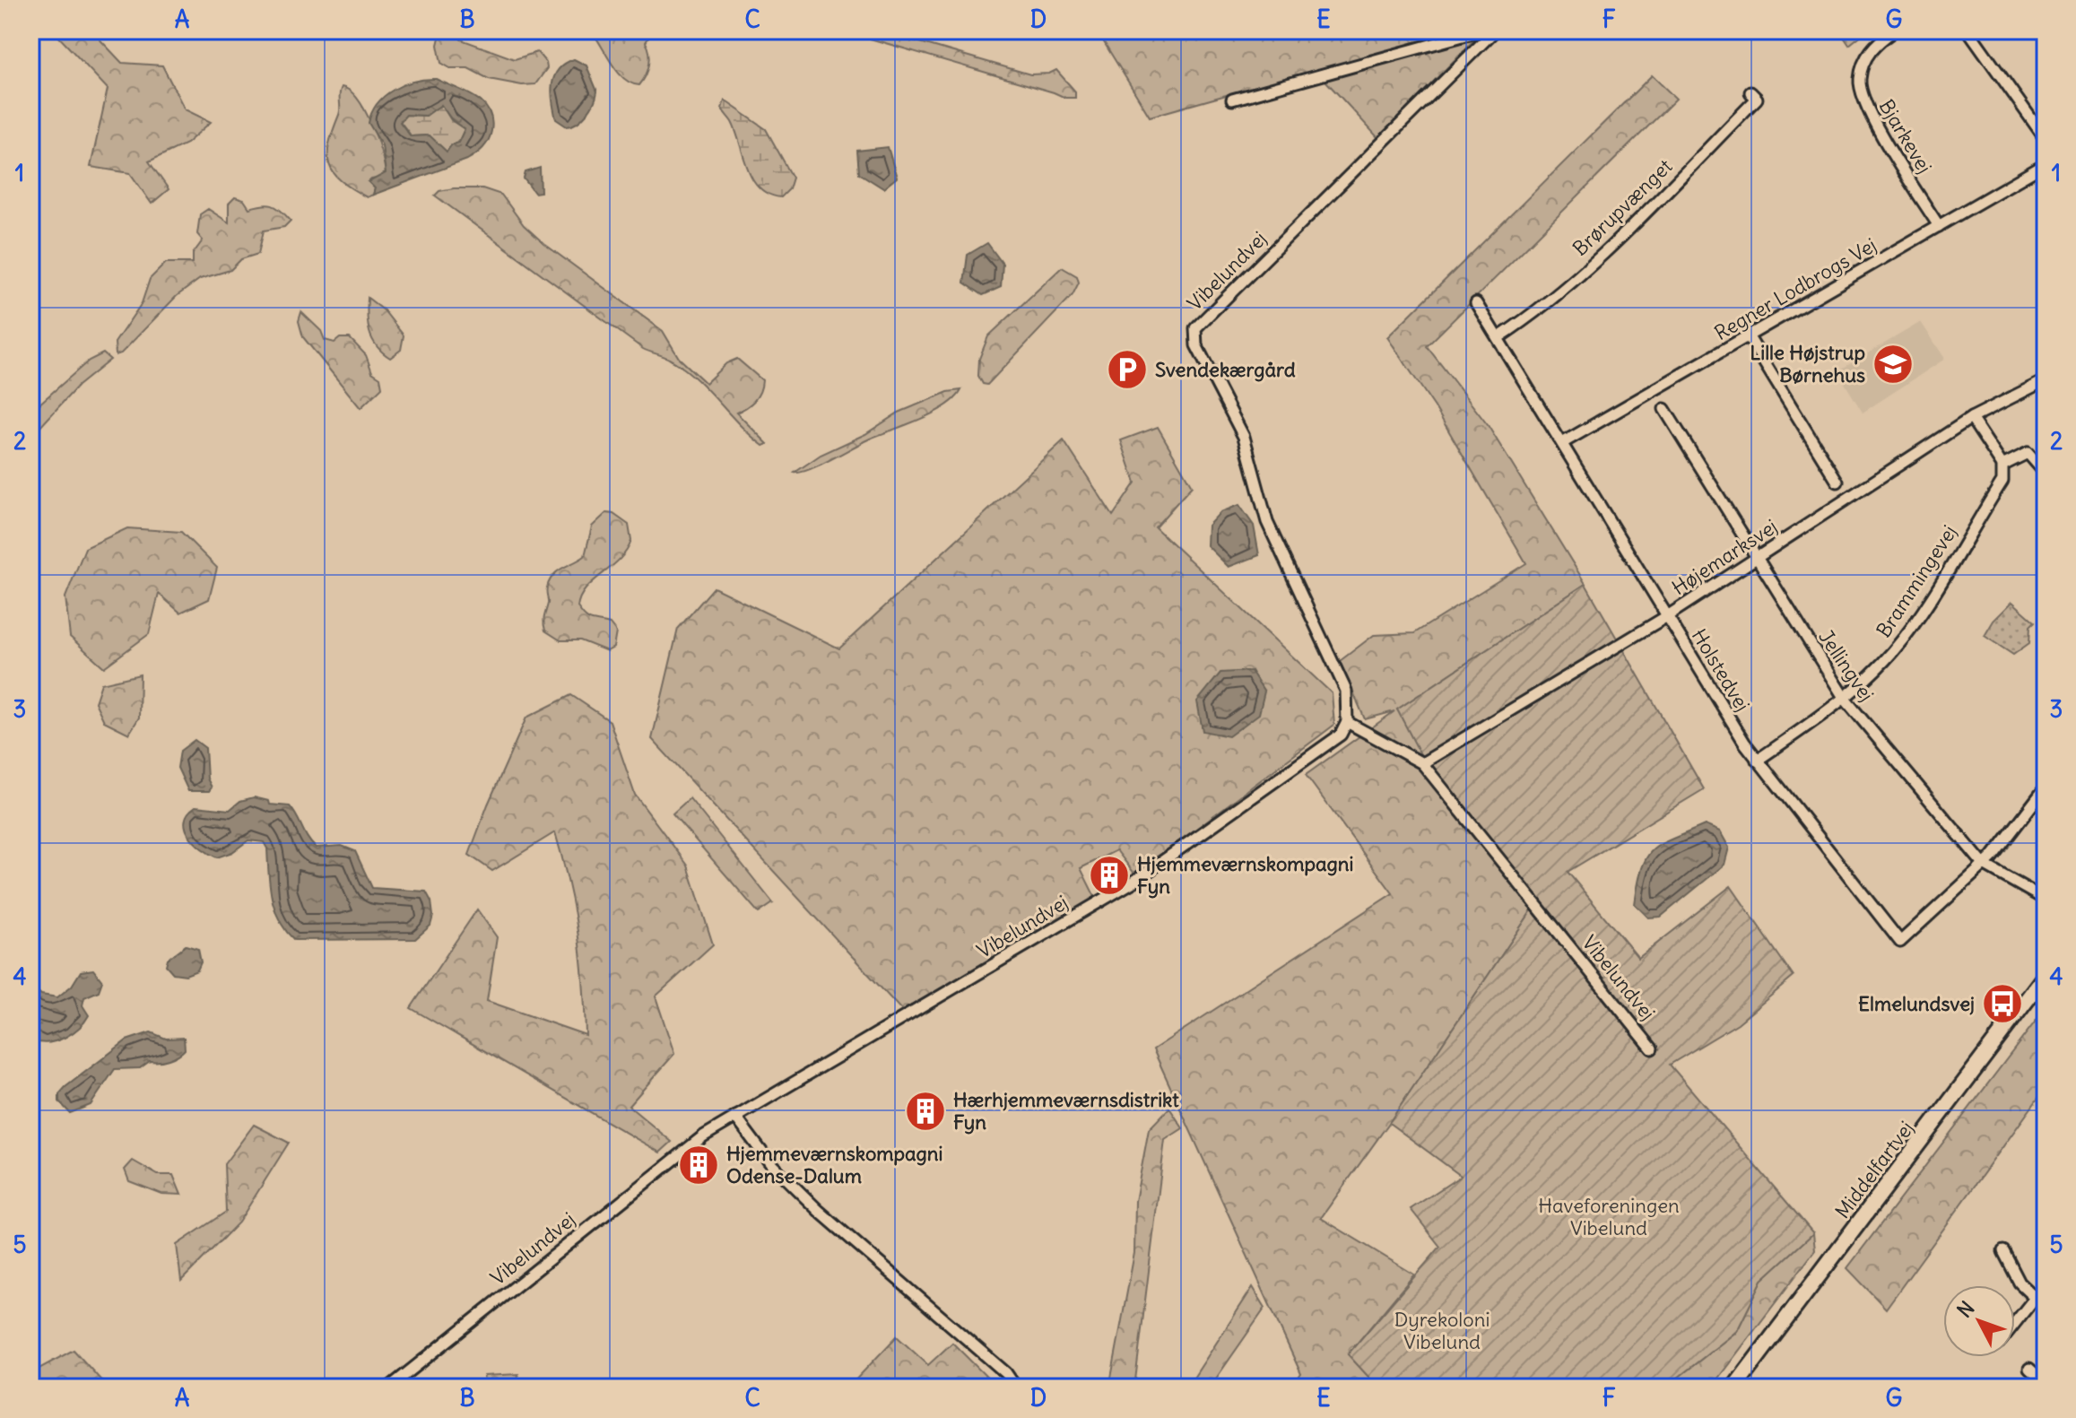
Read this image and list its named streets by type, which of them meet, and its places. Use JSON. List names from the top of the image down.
{
  "streets": {
    "main road": ["Middelfartvej"],
    "street": [
      "Bjarkevej",
      "Brørupvænget",
      "Vibelundvej",
      "Regner Lodbrogs Vej",
      "Højemarksvej",
      "Brammingevej",
      "Jellingvej",
      "Holstedvej"
    ]
  },
  "crossings": [
    ["Bjarkevej", "Regner Lodbrogs Vej"],
    ["Brørupvænget", "Holstedvej"],
    ["Vibelundvej", "Højemarksvej"],
    ["Regner Lodbrogs Vej", "Holstedvej"],
    ["Højemarksvej", "Jellingvej"],
    ["Højemarksvej", "Holstedvej"],
    ["Brammingevej", "Jellingvej"],
    ["Brammingevej", "Holstedvej"],
    ["Jellingvej", "Holstedvej"]
  ],
  "parks": ["Haveforeningen Vibelund", "Dyrekoloni Vibelund"],
  "places": {
    "school or university": ["Lille Højstrup Børnehus"],
    "parking": ["Svendekærgård"],
    "building": ["Hjemmeværnskompagni Fyn", "Hærhjemmeværnsdistrikt Fyn", "Hjemmeværnskompagni Odense-Dalum"],
    "bus stop": ["Elmelundsvej"]
  },
  "north": "top left",
  "grid": {
    "columns": [
      "A",
      "B",
      "C",
      "D",
      "E",
      "F",
      "G"
    ],
    "rows": [
      "1",
      "2",
      "3",
      "4",
      "5"
    ]
  }
}
